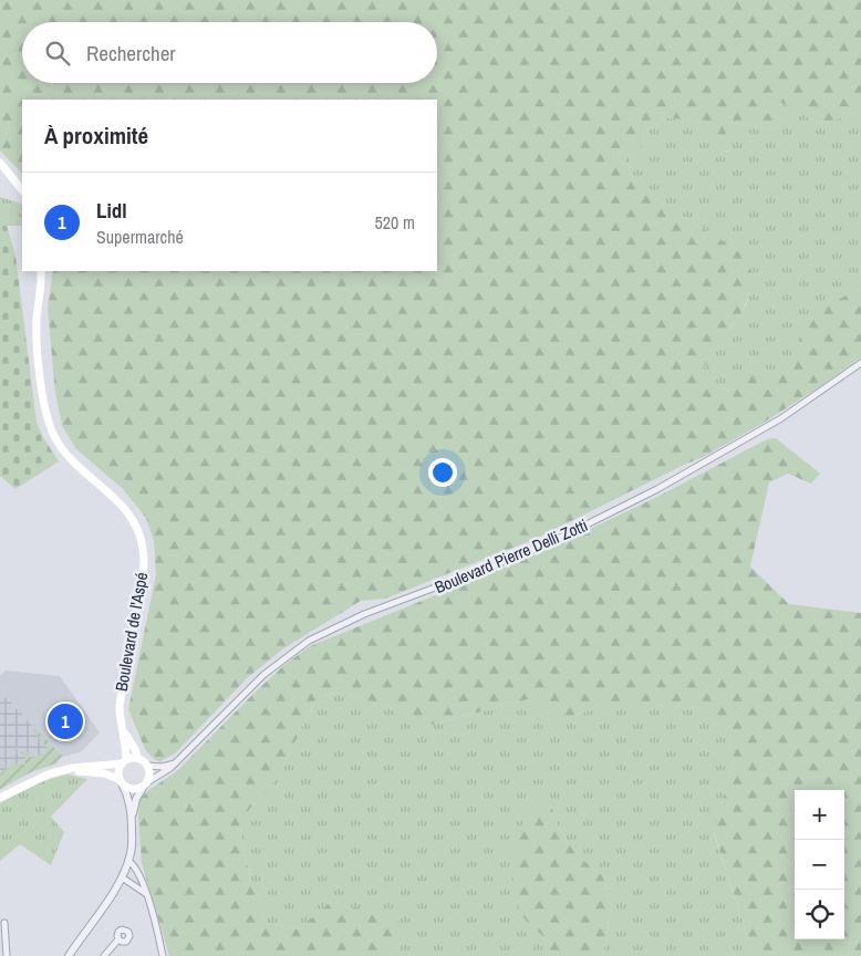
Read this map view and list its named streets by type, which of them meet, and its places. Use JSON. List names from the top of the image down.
{
  "streets": {
    "main road": ["Boulevard de l'Aspé"],
    "street": ["Boulevard Pierre Delli Zotti"]
  },
  "crossings": [
    ["Boulevard Pierre Delli Zotti", "Boulevard de l'Aspé"]
  ],
  "page": {
    "search": "Rechercher",
    "heading": "À proximité",
    "list": [
      {
        "mark": "1",
        "name": "Lidl",
        "note": "Supermarché",
        "value": "520 m"
      }
    ],
    "pins": "1",
    "map_buttons": ["+", "−"]
  }
}
